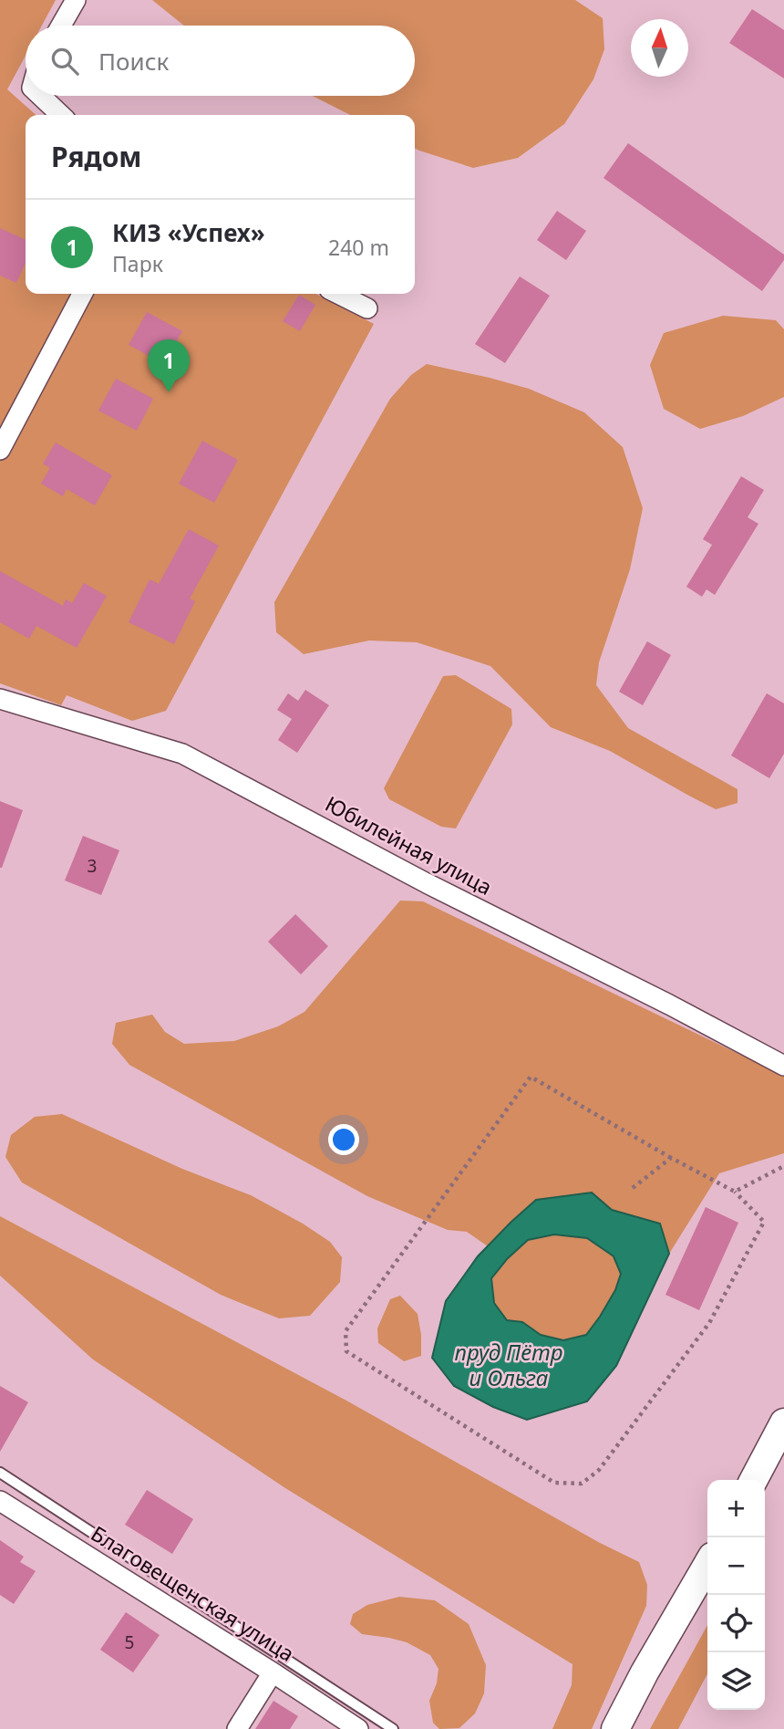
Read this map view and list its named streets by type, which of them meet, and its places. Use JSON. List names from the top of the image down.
{
  "streets": {
    "street": ["Юбилейная улица", "Благовещенская улица"]
  },
  "water": ["пруд Пётр и Ольга"],
  "house_numbers": ["3", "5"],
  "north": "top",
  "page": {
    "search": "Поиск",
    "heading": "Рядом",
    "list": [
      {
        "mark": "1",
        "name": "КИЗ «Успех»",
        "note": "Парк",
        "value": "240 m"
      }
    ],
    "pins": "1",
    "map_buttons": ["+", "−"]
  }
}
